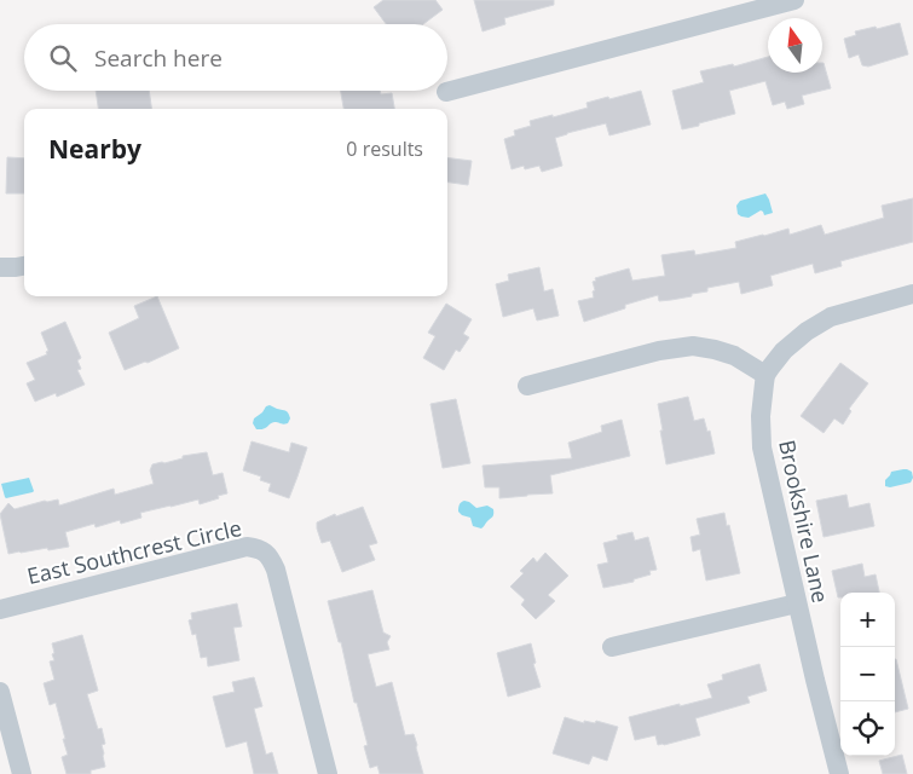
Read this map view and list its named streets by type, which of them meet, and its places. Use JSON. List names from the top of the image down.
{
  "streets": {
    "street": ["Brookshire Lane", "East Southcrest Circle"]
  },
  "north": "top",
  "page": {
    "search": "Search here",
    "heading": ["Nearby", "0 results"],
    "map_buttons": ["+", "−"]
  }
}
